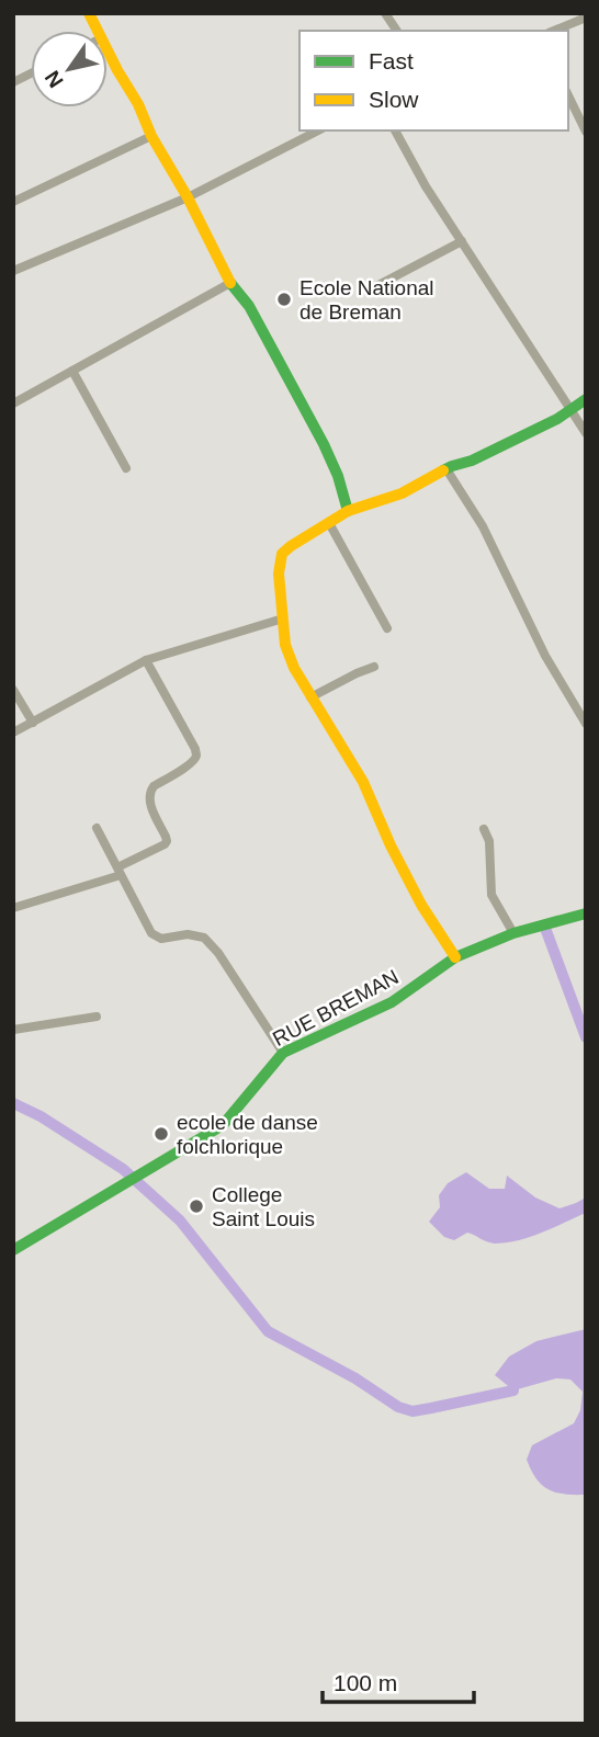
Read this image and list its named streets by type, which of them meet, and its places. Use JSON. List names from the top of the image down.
{
  "streets": {
    "street": ["RUE BREMAN"]
  },
  "places": ["Ecole National de Breman", "ecole de danse folchlorique", "College Saint Louis"],
  "legend": ["Fast", "Slow"],
  "scale_bar": "100 m",
  "north": "bottom left"
}
